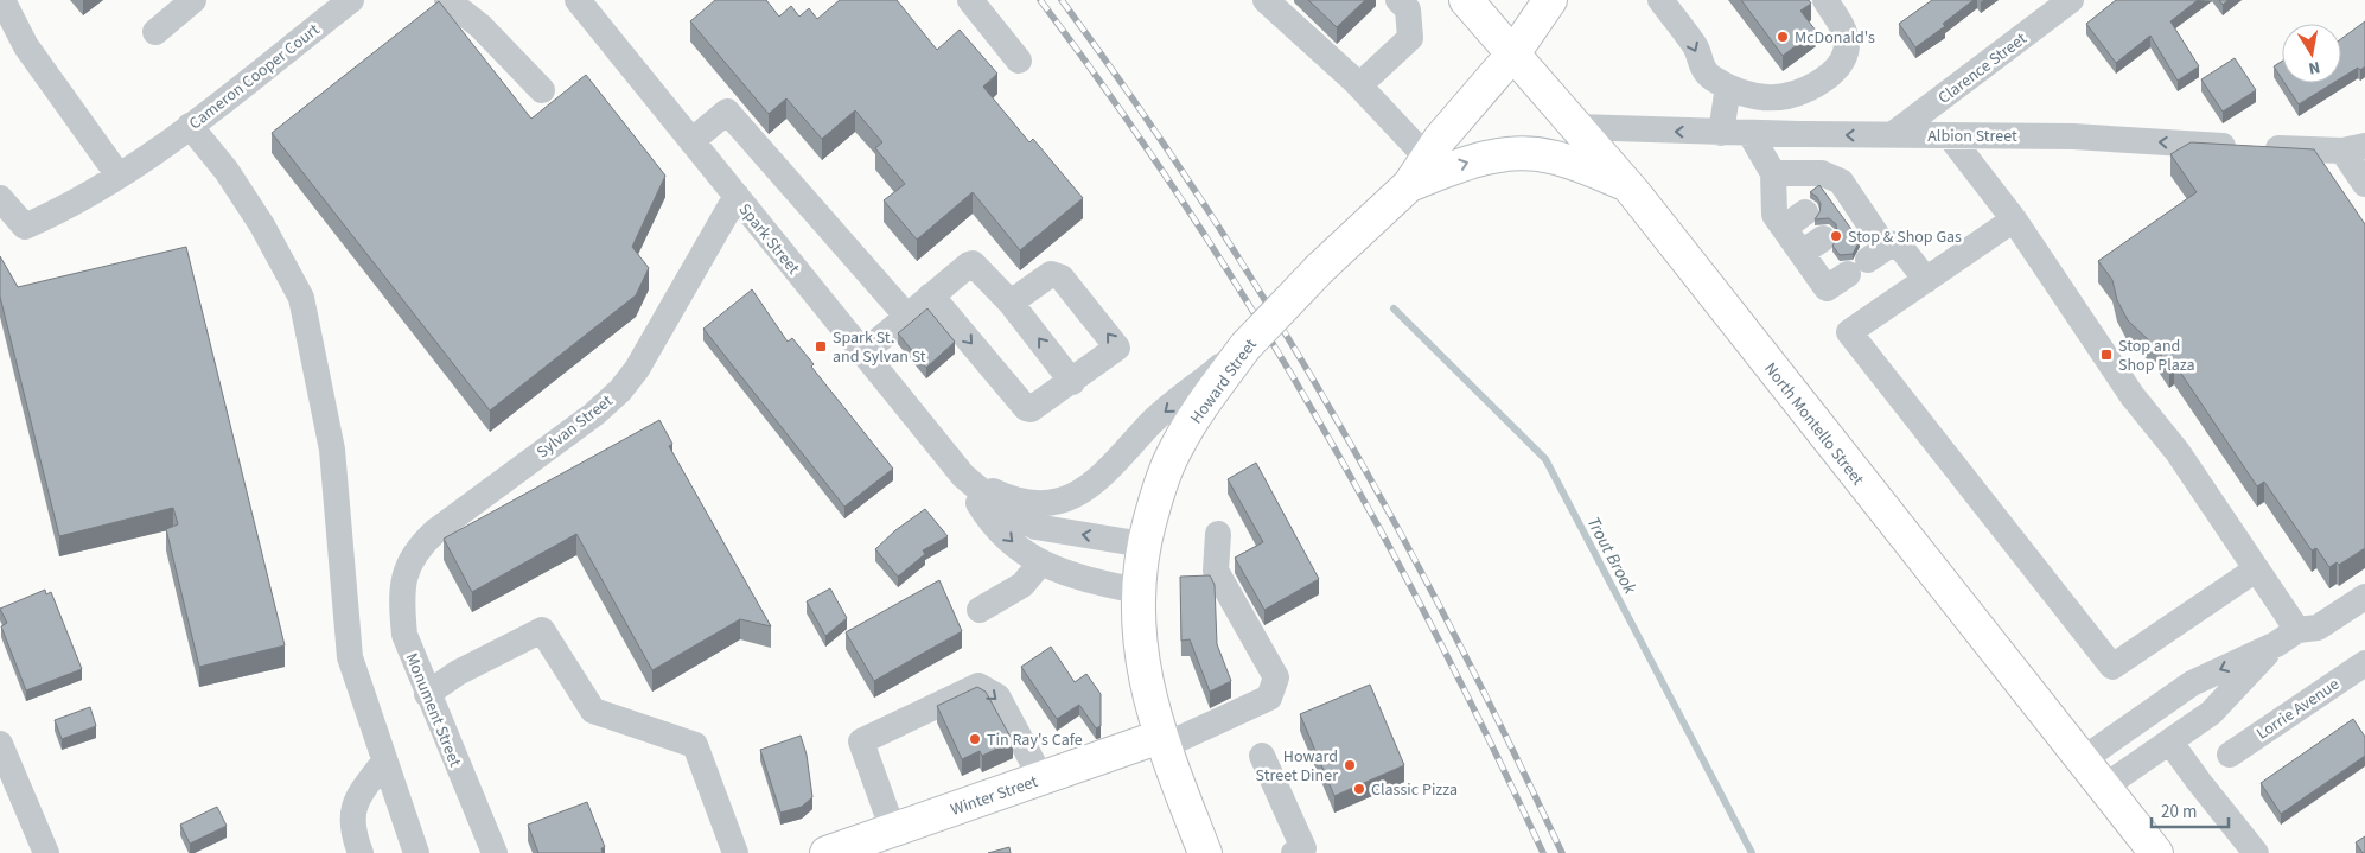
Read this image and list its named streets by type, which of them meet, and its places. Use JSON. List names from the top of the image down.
{
  "streets": {
    "main road": ["Howard Street", "North Montello Street", "Winter Street"],
    "street": [
      "Clarence Street",
      "Cameron Cooper Court",
      "Albion Street",
      "Spark Street",
      "Sylvan Street",
      "Lorrie Avenue",
      "Monument Street"
    ]
  },
  "crossings": [
    ["Clarence Street", "Albion Street"],
    ["Albion Street", "North Montello Street"],
    ["Spark Street", "Howard Street"],
    ["Spark Street", "Sylvan Street"],
    ["Howard Street", "North Montello Street"],
    ["Howard Street", "Winter Street"],
    ["Sylvan Street", "Monument Street"]
  ],
  "one_way": ["Albion Street"],
  "water": ["Trout Brook"],
  "places": {
    "other": [
      "McDonald's",
      "Stop & Shop Gas",
      "Tin Ray's Cafe",
      "Howard Street Diner",
      "Classic Pizza"
    ],
    "transit": ["Spark St. and Sylvan St", "Stop and Shop Plaza"]
  },
  "scale_bar": "20 m",
  "north": "bottom"
}
